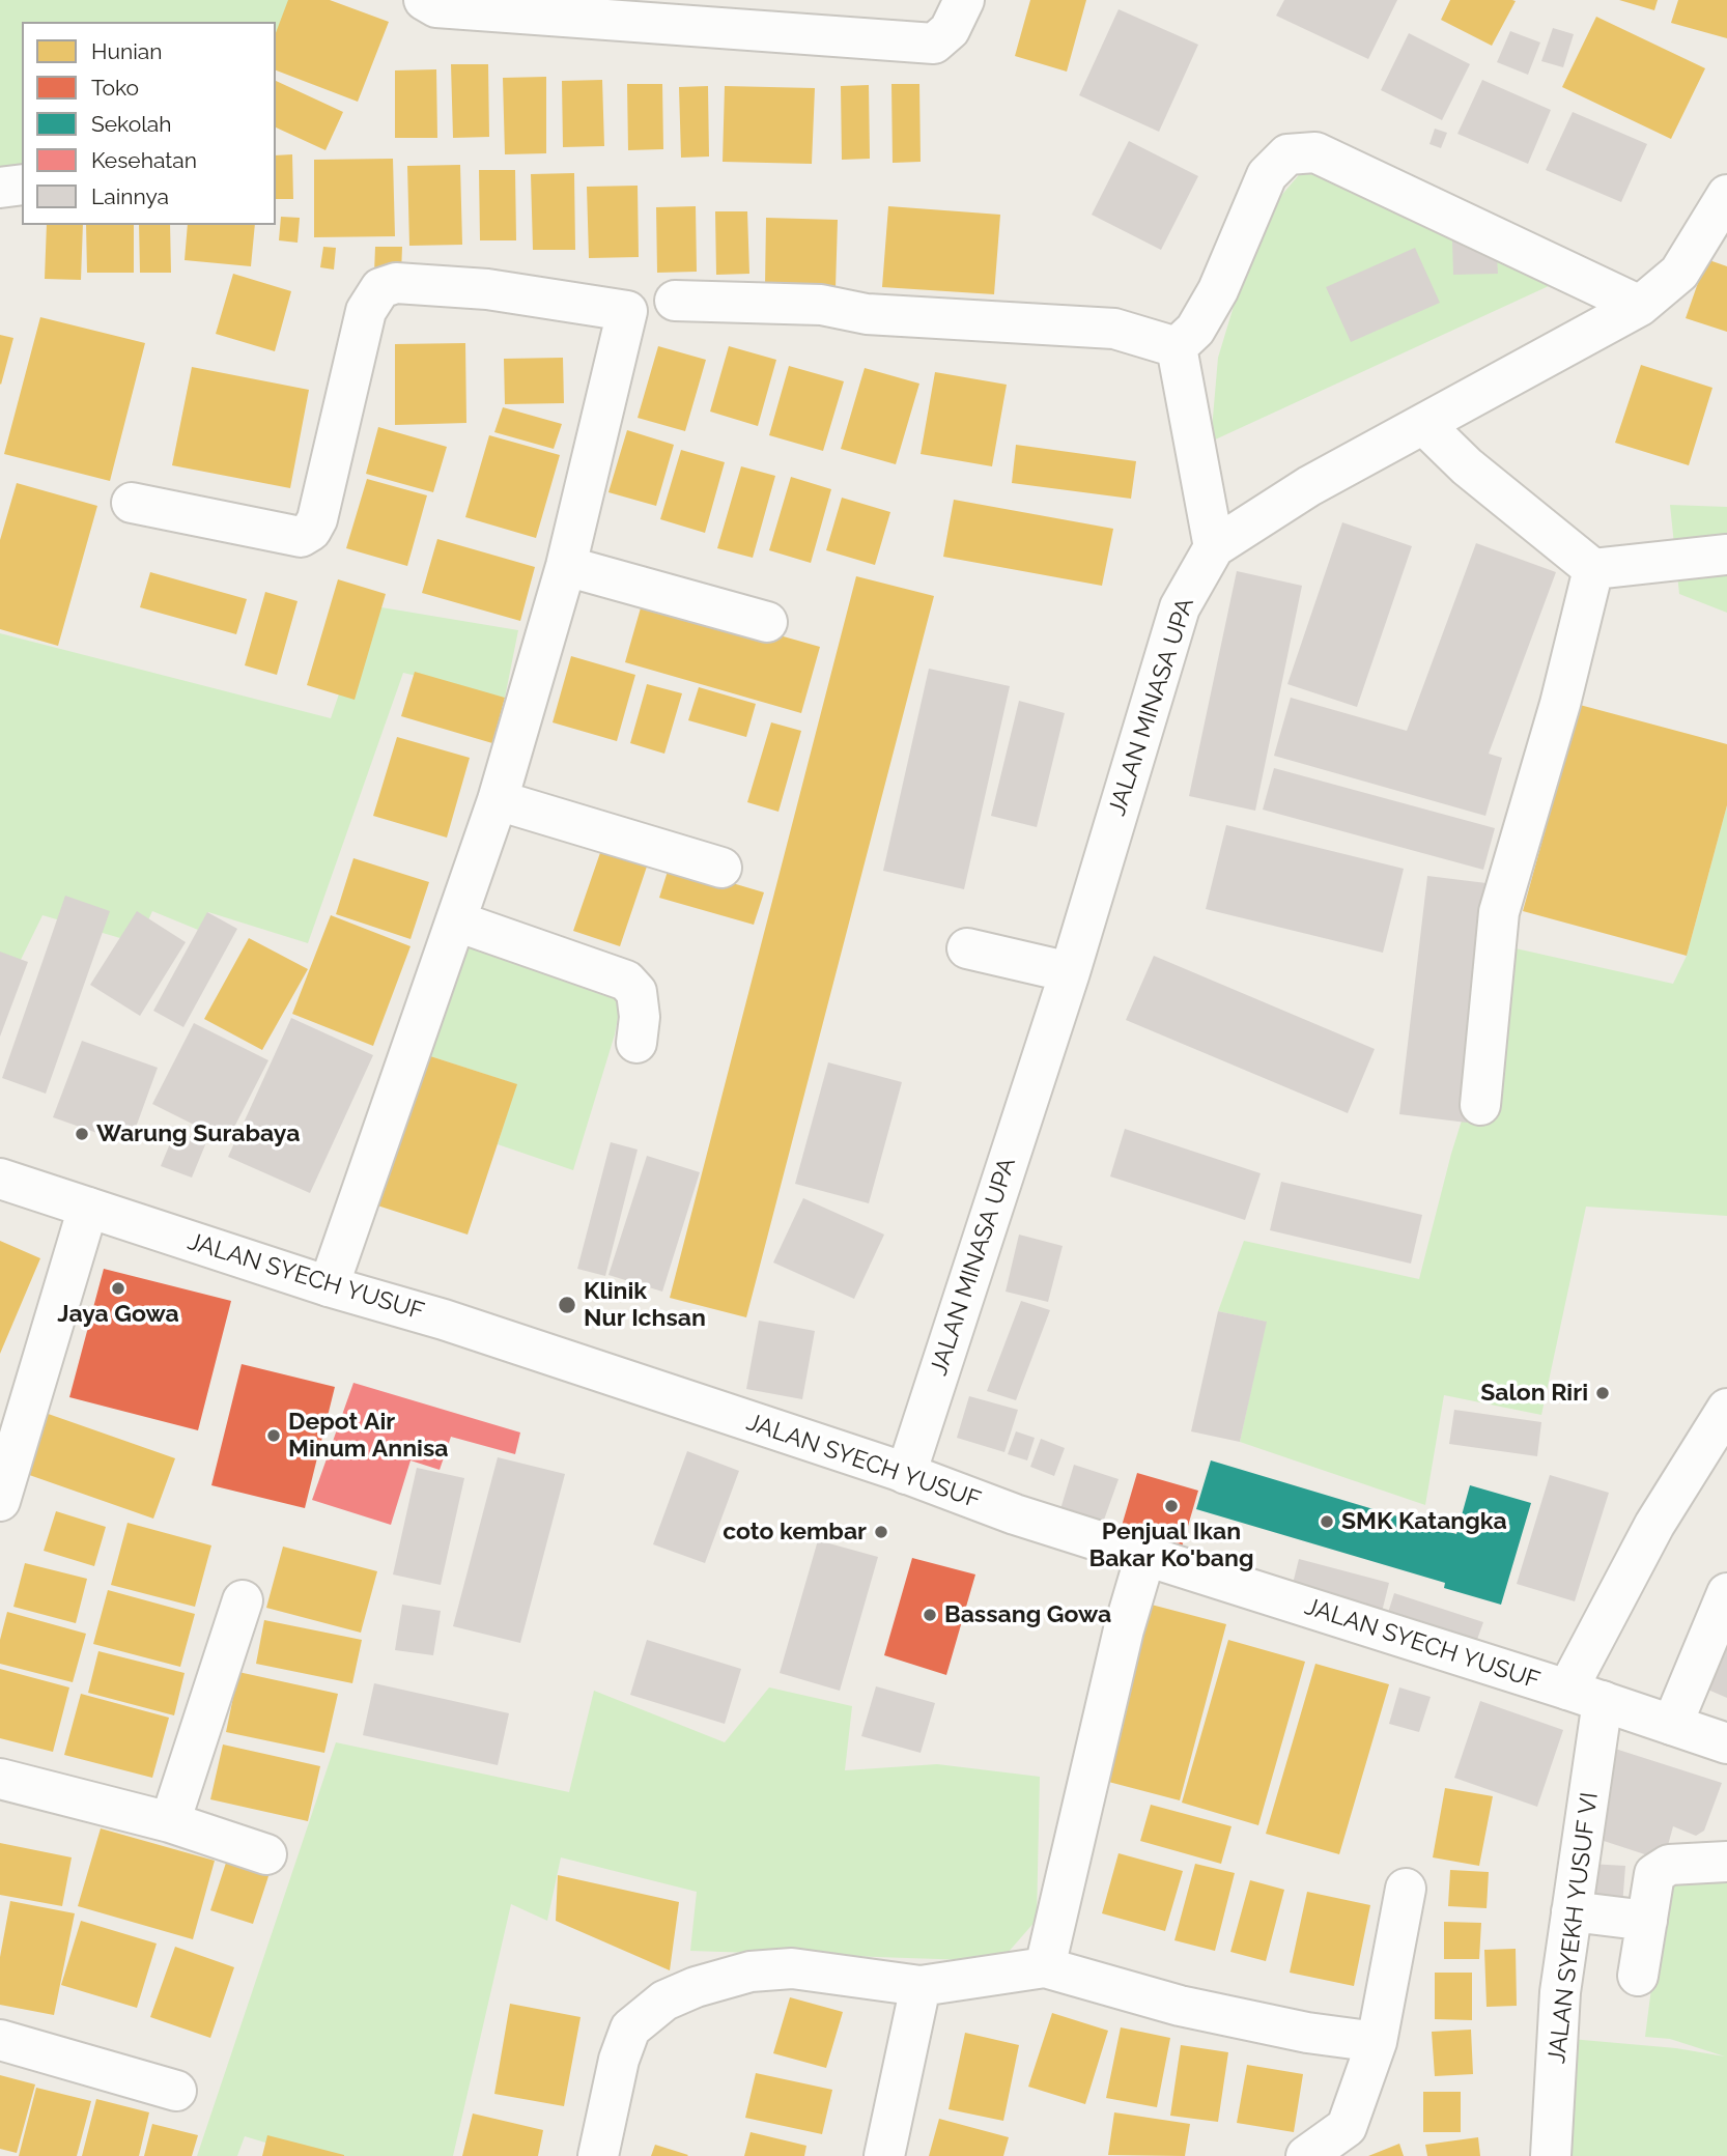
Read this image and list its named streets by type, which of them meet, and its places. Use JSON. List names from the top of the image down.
{
  "streets": {
    "street": ["JALAN MINASA UPA", "JALAN SYECH YUSUF", "JALAN SYEKH YUSUF VI"]
  },
  "crossings": [
    ["JALAN MINASA UPA", "JALAN SYECH YUSUF"],
    ["JALAN SYECH YUSUF", "JALAN SYEKH YUSUF VI"]
  ],
  "places": [
    "Warung Surabaya",
    "Jaya Gowa",
    "Klinik Nur Ichsan",
    "Salon Riri",
    "Depot Air Minum Annisa",
    "Penjual Ikan Bakar Ko'bang",
    "SMK Katangka",
    "coto kembar",
    "Bassang Gowa"
  ],
  "legend": [
    "Hunian",
    "Toko",
    "Sekolah",
    "Kesehatan",
    "Lainnya"
  ]
}
